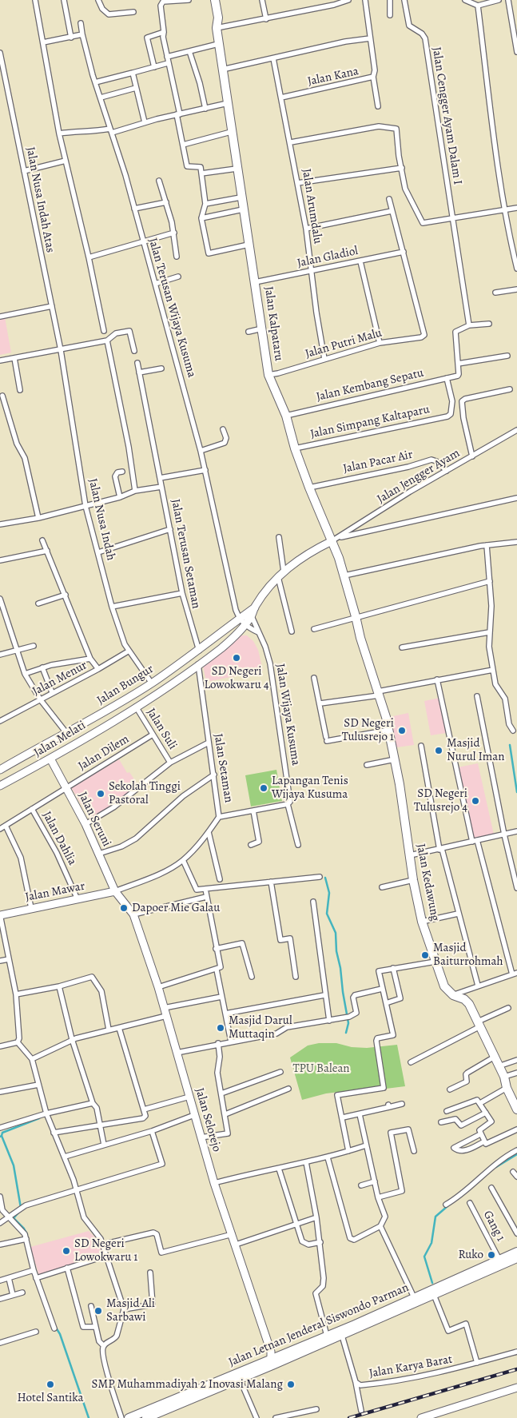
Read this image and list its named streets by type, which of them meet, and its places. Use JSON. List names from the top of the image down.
{
  "streets": {
    "main road": ["Jalan Kalpataru", "Jalan Kedawung", "Jalan Letnan Jenderal Siswondo Parman"],
    "street": [
      "Jalan Kana",
      "Jalan Cengger Ayam Dalam I",
      "Jalan Nusa Indah Atas",
      "Jalan Arumdalu",
      "Jalan Gladiol",
      "Jalan Terusan Wijaya Kusuma",
      "Jalan Putri Malu",
      "Jalan Kembang Sepatu",
      "Jalan Simpang Kaltaparu",
      "Jalan Pacar Air",
      "Jalan Jengger Ayam",
      "Jalan Nusa Indah",
      "Jalan Terusan Setaman",
      "Jalan Menur",
      "Jalan Bungur",
      "Jalan Wijaya Kusuma",
      "Jalan Suli",
      "Jalan Melati",
      "Jalan Dilem",
      "Jalan Setaman",
      "Jalan Seruni",
      "Jalan Dahlia",
      "Jalan Mawar",
      "Jalan Selorejo",
      "Gang 1",
      "Jalan Karya Barat"
    ]
  },
  "crossings": [
    ["Jalan Kana", "Jalan Arumdalu"],
    ["Jalan Nusa Indah Atas", "Jalan Nusa Indah"],
    ["Jalan Arumdalu", "Jalan Gladiol"],
    ["Jalan Arumdalu", "Jalan Putri Malu"],
    ["Jalan Gladiol", "Jalan Kalpataru"],
    ["Jalan Gladiol", "Jalan Putri Malu"],
    ["Jalan Terusan Wijaya Kusuma", "Jalan Bungur"],
    ["Jalan Terusan Wijaya Kusuma", "Jalan Melati"],
    ["Jalan Kalpataru", "Jalan Putri Malu"],
    ["Jalan Kalpataru", "Jalan Kembang Sepatu"],
    ["Jalan Kalpataru", "Jalan Simpang Kaltaparu"],
    ["Jalan Kalpataru", "Jalan Pacar Air"],
    ["Jalan Kalpataru", "Jalan Jengger Ayam"],
    ["Jalan Kalpataru", "Jalan Bungur"],
    ["Jalan Kalpataru", "Jalan Kedawung"],
    ["Jalan Kembang Sepatu", "Jalan Simpang Kaltaparu"],
    ["Jalan Pacar Air", "Jalan Jengger Ayam"],
    ["Jalan Jengger Ayam", "Jalan Bungur"],
    ["Jalan Nusa Indah", "Jalan Terusan Setaman"],
    ["Jalan Nusa Indah", "Jalan Menur"],
    ["Jalan Nusa Indah", "Jalan Bungur"],
    ["Jalan Terusan Setaman", "Jalan Bungur"],
    ["Jalan Bungur", "Jalan Wijaya Kusuma"],
    ["Jalan Bungur", "Jalan Melati"],
    ["Jalan Suli", "Jalan Melati"],
    ["Jalan Suli", "Jalan Dilem"],
    ["Jalan Melati", "Jalan Setaman"],
    ["Jalan Melati", "Jalan Seruni"],
    ["Jalan Dilem", "Jalan Seruni"],
    ["Jalan Dilem", "Jalan Dahlia"],
    ["Jalan Setaman", "Jalan Seruni"],
    ["Jalan Setaman", "Jalan Mawar"],
    ["Jalan Setaman", "Jalan Selorejo"],
    ["Jalan Seruni", "Jalan Mawar"],
    ["Jalan Seruni", "Jalan Selorejo"],
    ["Jalan Dahlia", "Jalan Mawar"],
    ["Jalan Mawar", "Jalan Selorejo"],
    ["Jalan Selorejo", "Jalan Letnan Jenderal Siswondo Parman"],
    ["Gang 1", "Jalan Letnan Jenderal Siswondo Parman"],
    ["Jalan Letnan Jenderal Siswondo Parman", "Jalan Karya Barat"]
  ],
  "parks": ["TPU Balean"],
  "places": [
    "SD Negeri Lowokwaru 4",
    "SD Negeri Tulusrejo 1",
    "Masjid Nurul Iman",
    "Lapangan Tenis Wijaya Kusuma",
    "Sekolah Tinggi Pastoral",
    "SD Negeri Tulusrejo 4",
    "Dapoer Mie Galau",
    "Masjid Baiturrohmah",
    "Masjid Darul Muttaqin",
    "SD Negeri Lowokwaru 1",
    "Ruko",
    "Masjid Ali Sarbawi",
    "Hotel Santika",
    "SMP Muhammadiyah 2 Inovasi Malang"
  ]
}
